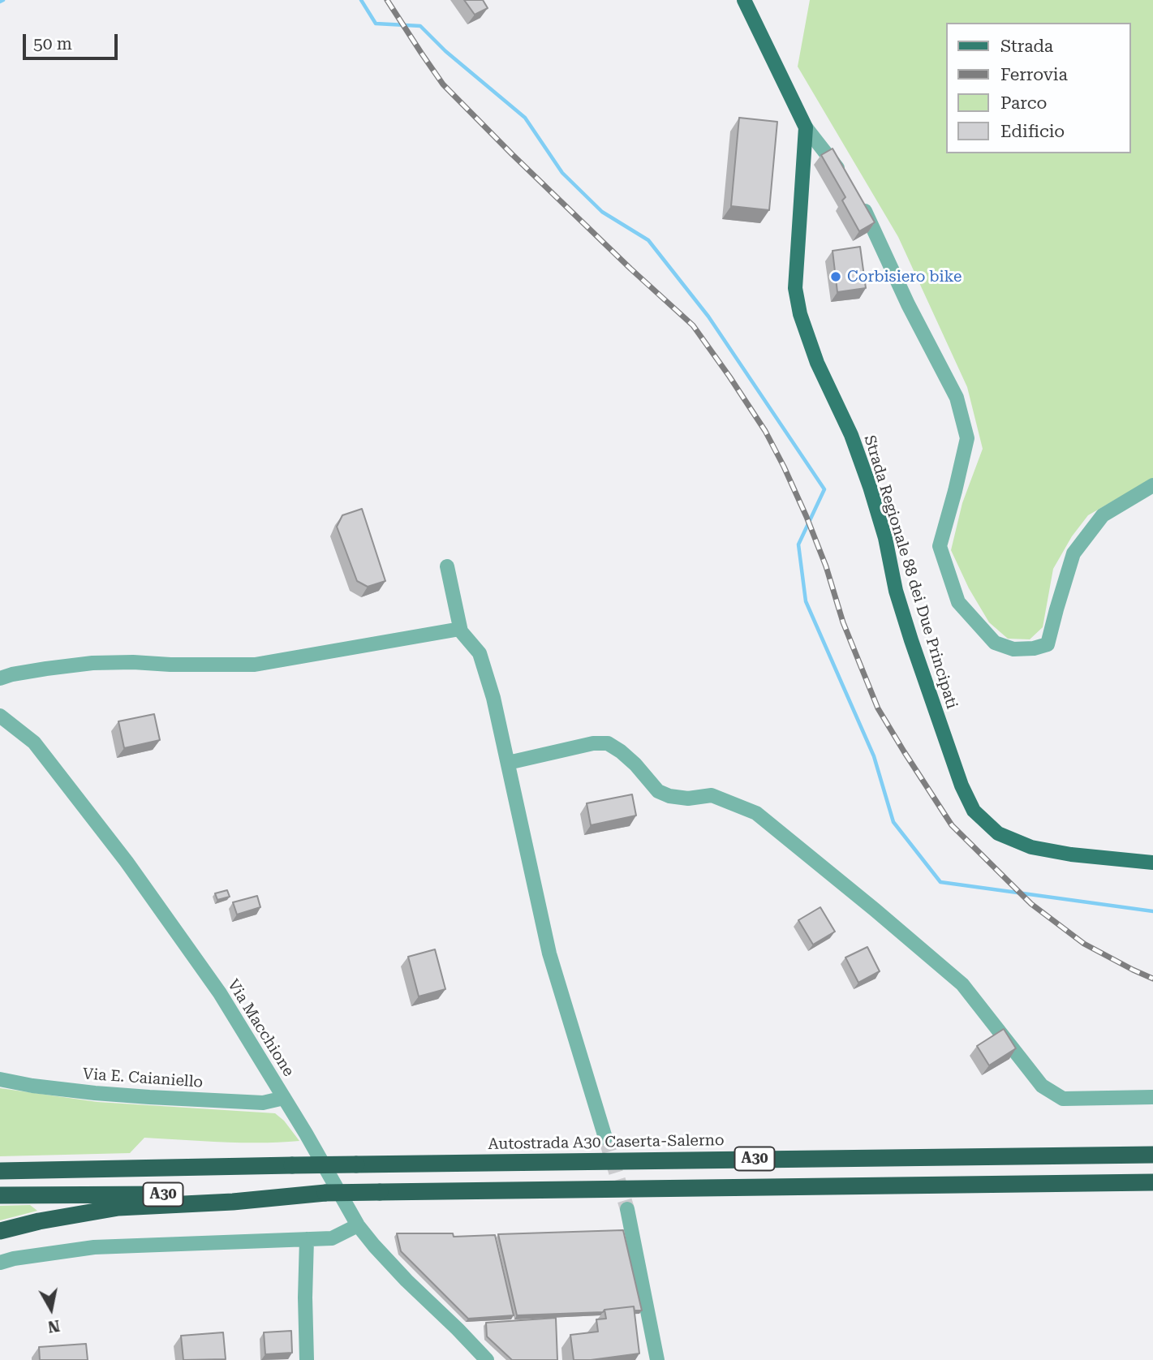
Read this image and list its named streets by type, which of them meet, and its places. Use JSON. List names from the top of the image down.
{
  "streets": {
    "highway": ["Autostrada A30 Caserta-Salerno", "A30"],
    "main road": ["Strada Regionale 88 dei Due Principati"],
    "street": ["Via Macchione", "Via E. Caianiello"]
  },
  "crossings": [
    ["Via Macchione", "Via E. Caianiello"]
  ],
  "places": ["Corbisiero bike"],
  "legend": [
    "Strada",
    "Ferrovia",
    "Parco",
    "Edificio"
  ],
  "scale_bar": "50 m",
  "north": "bottom"
}
